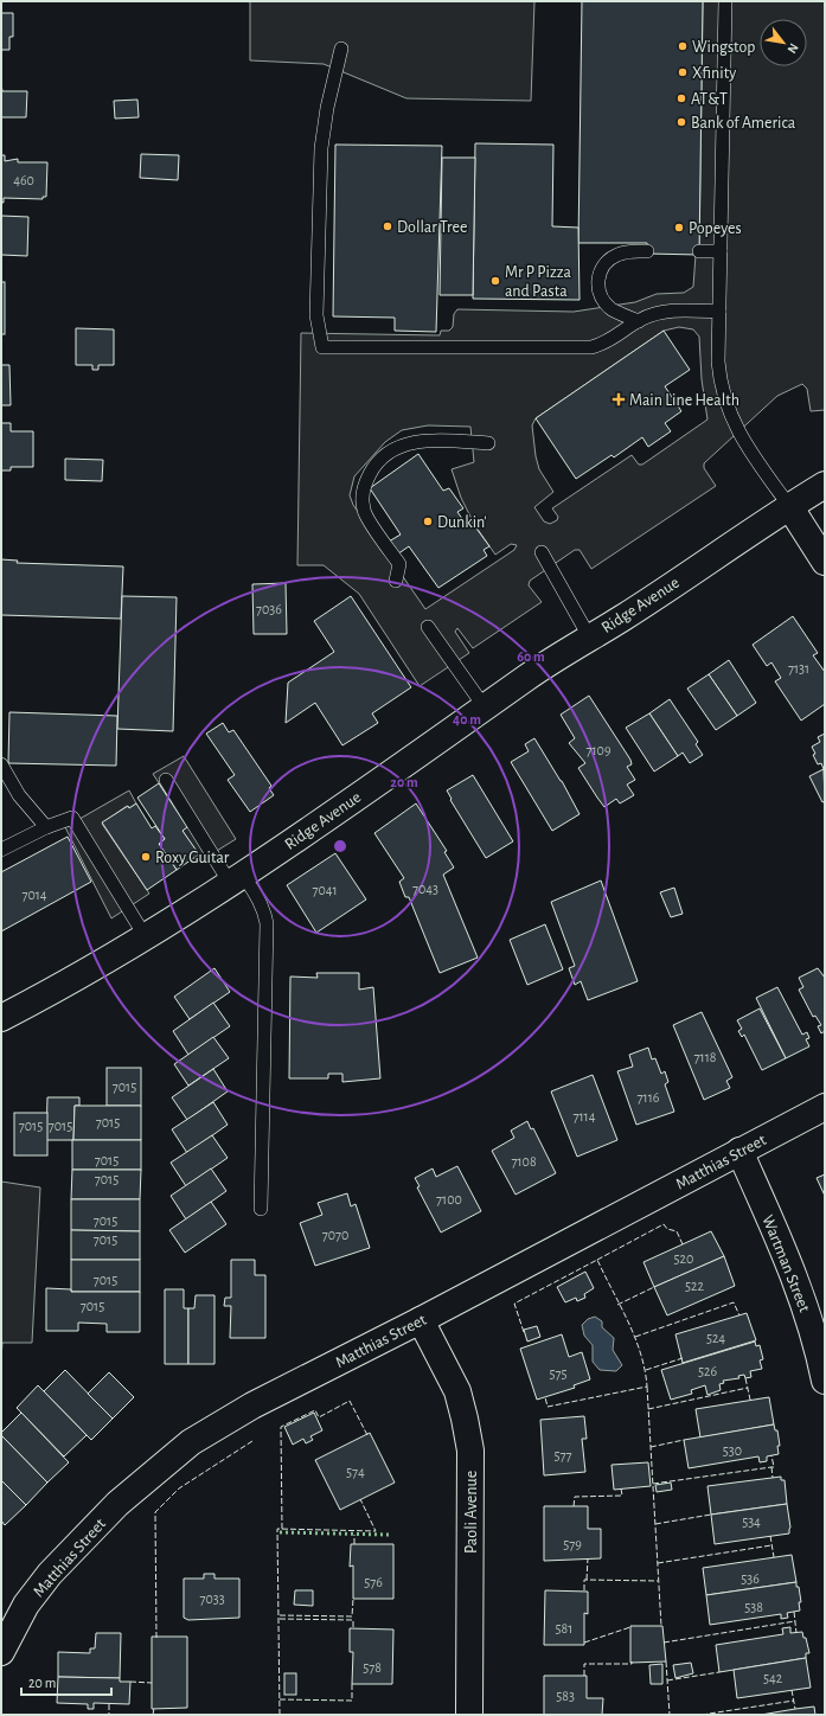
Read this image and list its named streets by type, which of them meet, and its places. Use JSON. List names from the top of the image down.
{
  "streets": {
    "street": [
      "Ridge Avenue",
      "Matthias Street",
      "Wartman Street",
      "Paoli Avenue"
    ]
  },
  "crossings": [
    ["Matthias Street", "Wartman Street"],
    ["Matthias Street", "Paoli Avenue"]
  ],
  "places": {
    "other": [
      "Wingstop",
      "Xfinity",
      "AT&T",
      "Bank of America",
      "Dollar Tree",
      "Popeyes",
      "Mr P Pizza and Pasta",
      "Dunkin'",
      "Roxy Guitar"
    ],
    "health": ["Main Line Health"]
  },
  "house_numbers": [
    "460",
    "7036",
    "7131",
    "7109",
    "7043",
    "7041",
    "7014",
    "7118",
    "7015",
    "7116",
    "7114",
    "7015",
    "7015",
    "7015",
    "7015",
    "7108",
    "7015",
    "7100",
    "7015",
    "7070",
    "7015",
    "520",
    "7015",
    "522",
    "7015",
    "524",
    "526",
    "575",
    "530",
    "577",
    "574",
    "534",
    "579",
    "536",
    "576",
    "7033",
    "538",
    "581",
    "578",
    "542",
    "583"
  ],
  "scale_bar": "20 m",
  "north": "bottom right",
  "rings": ["60 m", "40 m", "20 m"]
}
